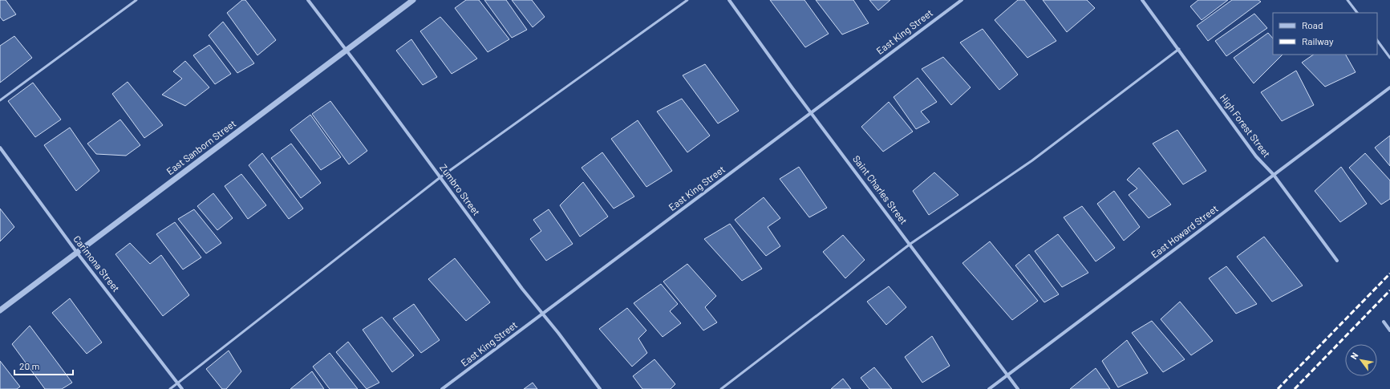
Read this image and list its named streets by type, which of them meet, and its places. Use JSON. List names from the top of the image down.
{
  "streets": {
    "street": [
      "East King Street",
      "High Forest Street",
      "East Sanborn Street",
      "Zumbro Street",
      "Saint Charles Street",
      "East Howard Street",
      "Carimona Street"
    ]
  },
  "crossings": [
    ["East King Street", "Zumbro Street"],
    ["East King Street", "Saint Charles Street"],
    ["High Forest Street", "East Howard Street"],
    ["East Sanborn Street", "Zumbro Street"],
    ["East Sanborn Street", "Carimona Street"],
    ["Saint Charles Street", "East Howard Street"]
  ],
  "legend": ["Road", "Railway"],
  "scale_bar": "20 m",
  "north": "top left"
}
